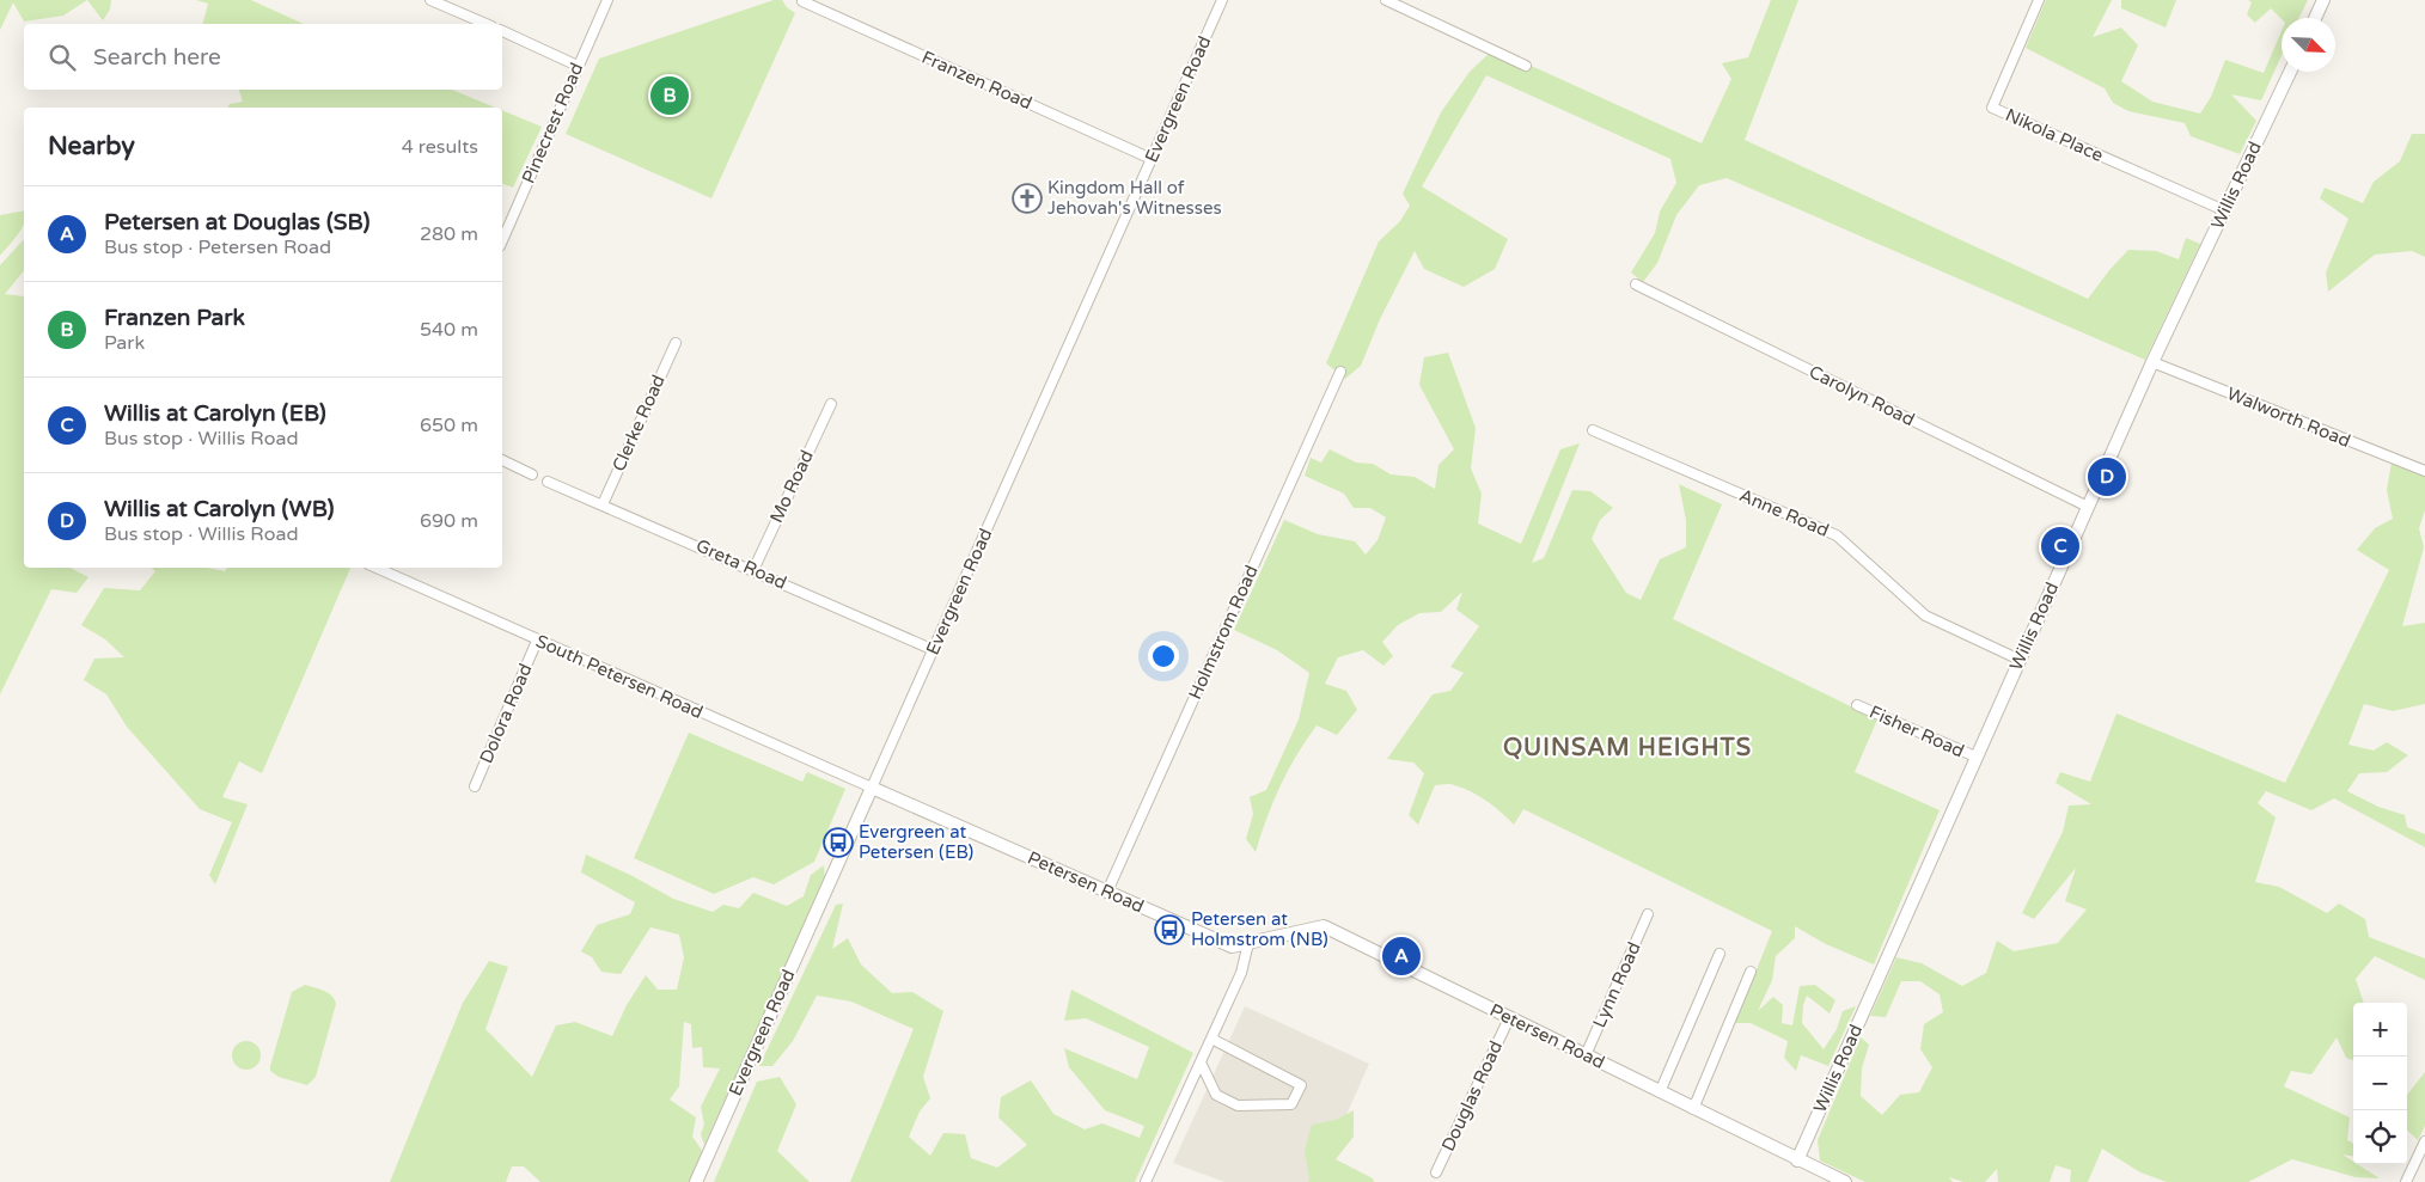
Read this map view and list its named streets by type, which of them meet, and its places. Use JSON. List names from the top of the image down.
{
  "streets": {
    "street": [
      "Franzen Road",
      "Evergreen Road",
      "Pinecrest Road",
      "Nikola Place",
      "Willis Road",
      "Carolyn Road",
      "Walworth Road",
      "Clerke Road",
      "Mo Road",
      "Anne Road",
      "Greta Road",
      "Holmstrom Road",
      "South Petersen Road",
      "Dolora Road",
      "Fisher Road",
      "Petersen Road",
      "Lynn Road",
      "Douglas Road"
    ]
  },
  "crossings": [
    ["Franzen Road", "Evergreen Road"],
    ["Evergreen Road", "Greta Road"],
    ["Evergreen Road", "South Petersen Road"],
    ["Evergreen Road", "Petersen Road"],
    ["Nikola Place", "Willis Road"],
    ["Willis Road", "Carolyn Road"],
    ["Willis Road", "Walworth Road"],
    ["Willis Road", "Anne Road"],
    ["Willis Road", "Fisher Road"],
    ["Willis Road", "Petersen Road"],
    ["Clerke Road", "Greta Road"],
    ["Mo Road", "Greta Road"],
    ["Holmstrom Road", "Petersen Road"],
    ["South Petersen Road", "Dolora Road"],
    ["South Petersen Road", "Petersen Road"],
    ["Petersen Road", "Lynn Road"],
    ["Petersen Road", "Douglas Road"]
  ],
  "districts": ["QUINSAM HEIGHTS"],
  "places": {
    "church": ["Kingdom Hall of Jehovah's Witnesses"],
    "bus stop": ["Evergreen at Petersen (EB)", "Petersen at Holmstrom (NB)"]
  },
  "north": "bottom right",
  "page": {
    "search": "Search here",
    "pins": [
      "B",
      "D",
      "C",
      "A"
    ],
    "heading": ["Nearby", "4 results"],
    "list": [
      {
        "mark": "A",
        "name": "Petersen at Douglas (SB)",
        "note": "Bus stop · Petersen Road",
        "value": "280 m"
      },
      {
        "mark": "B",
        "name": "Franzen Park",
        "note": "Park",
        "value": "540 m"
      },
      {
        "mark": "C",
        "name": "Willis at Carolyn (EB)",
        "note": "Bus stop · Willis Road",
        "value": "650 m"
      },
      {
        "mark": "D",
        "name": "Willis at Carolyn (WB)",
        "note": "Bus stop · Willis Road",
        "value": "690 m"
      }
    ],
    "map_buttons": ["+", "−"]
  }
}
